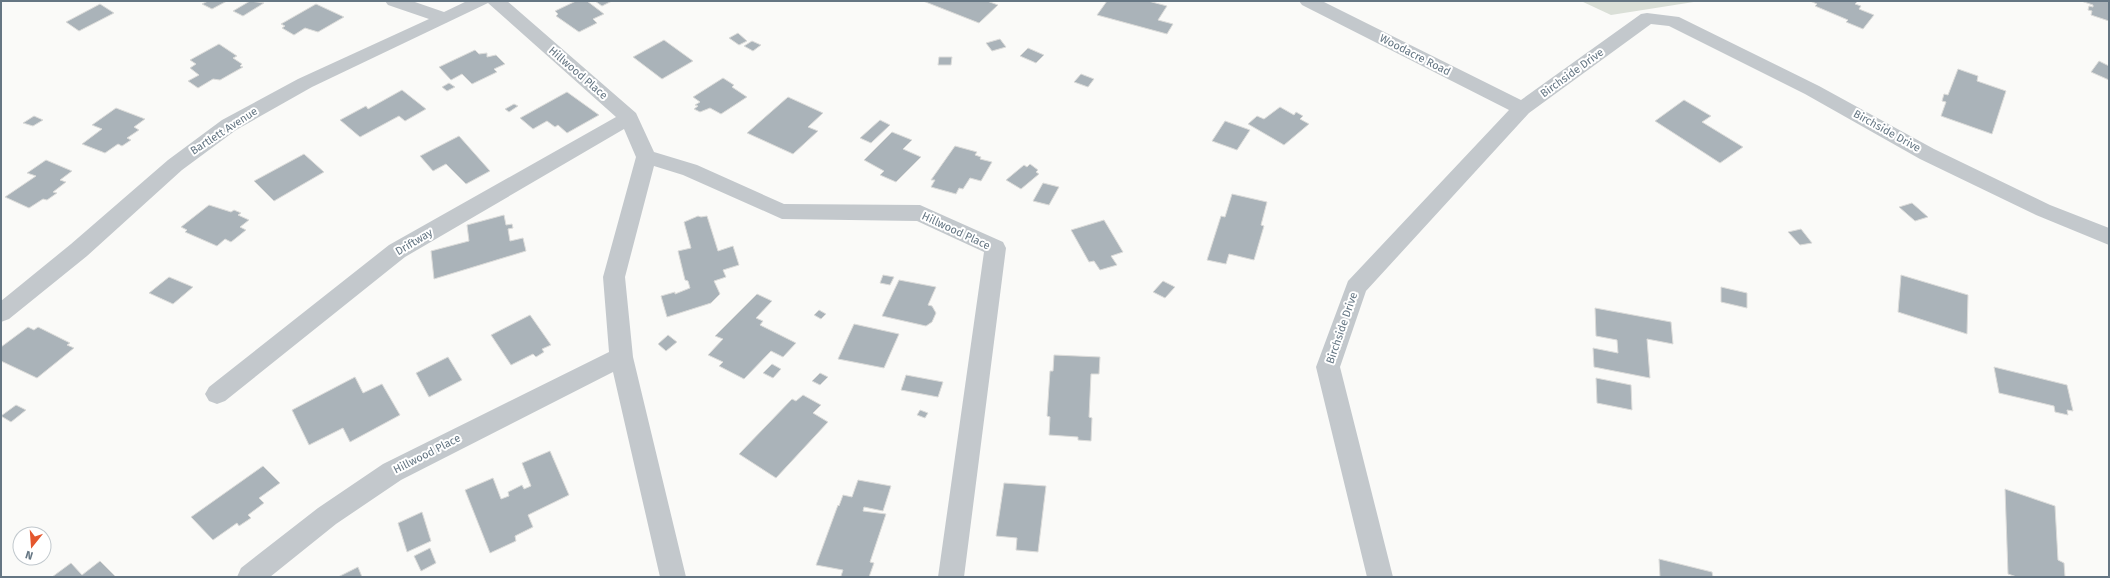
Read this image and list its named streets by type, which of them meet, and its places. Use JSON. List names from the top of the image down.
{
  "streets": {
    "street": [
      "Woodacre Road",
      "Hillwood Place",
      "Birchside Drive",
      "Bartlett Avenue",
      "Driftway"
    ]
  },
  "crossings": [
    ["Woodacre Road", "Birchside Drive"],
    ["Hillwood Place", "Driftway"]
  ],
  "north": "bottom"
}
